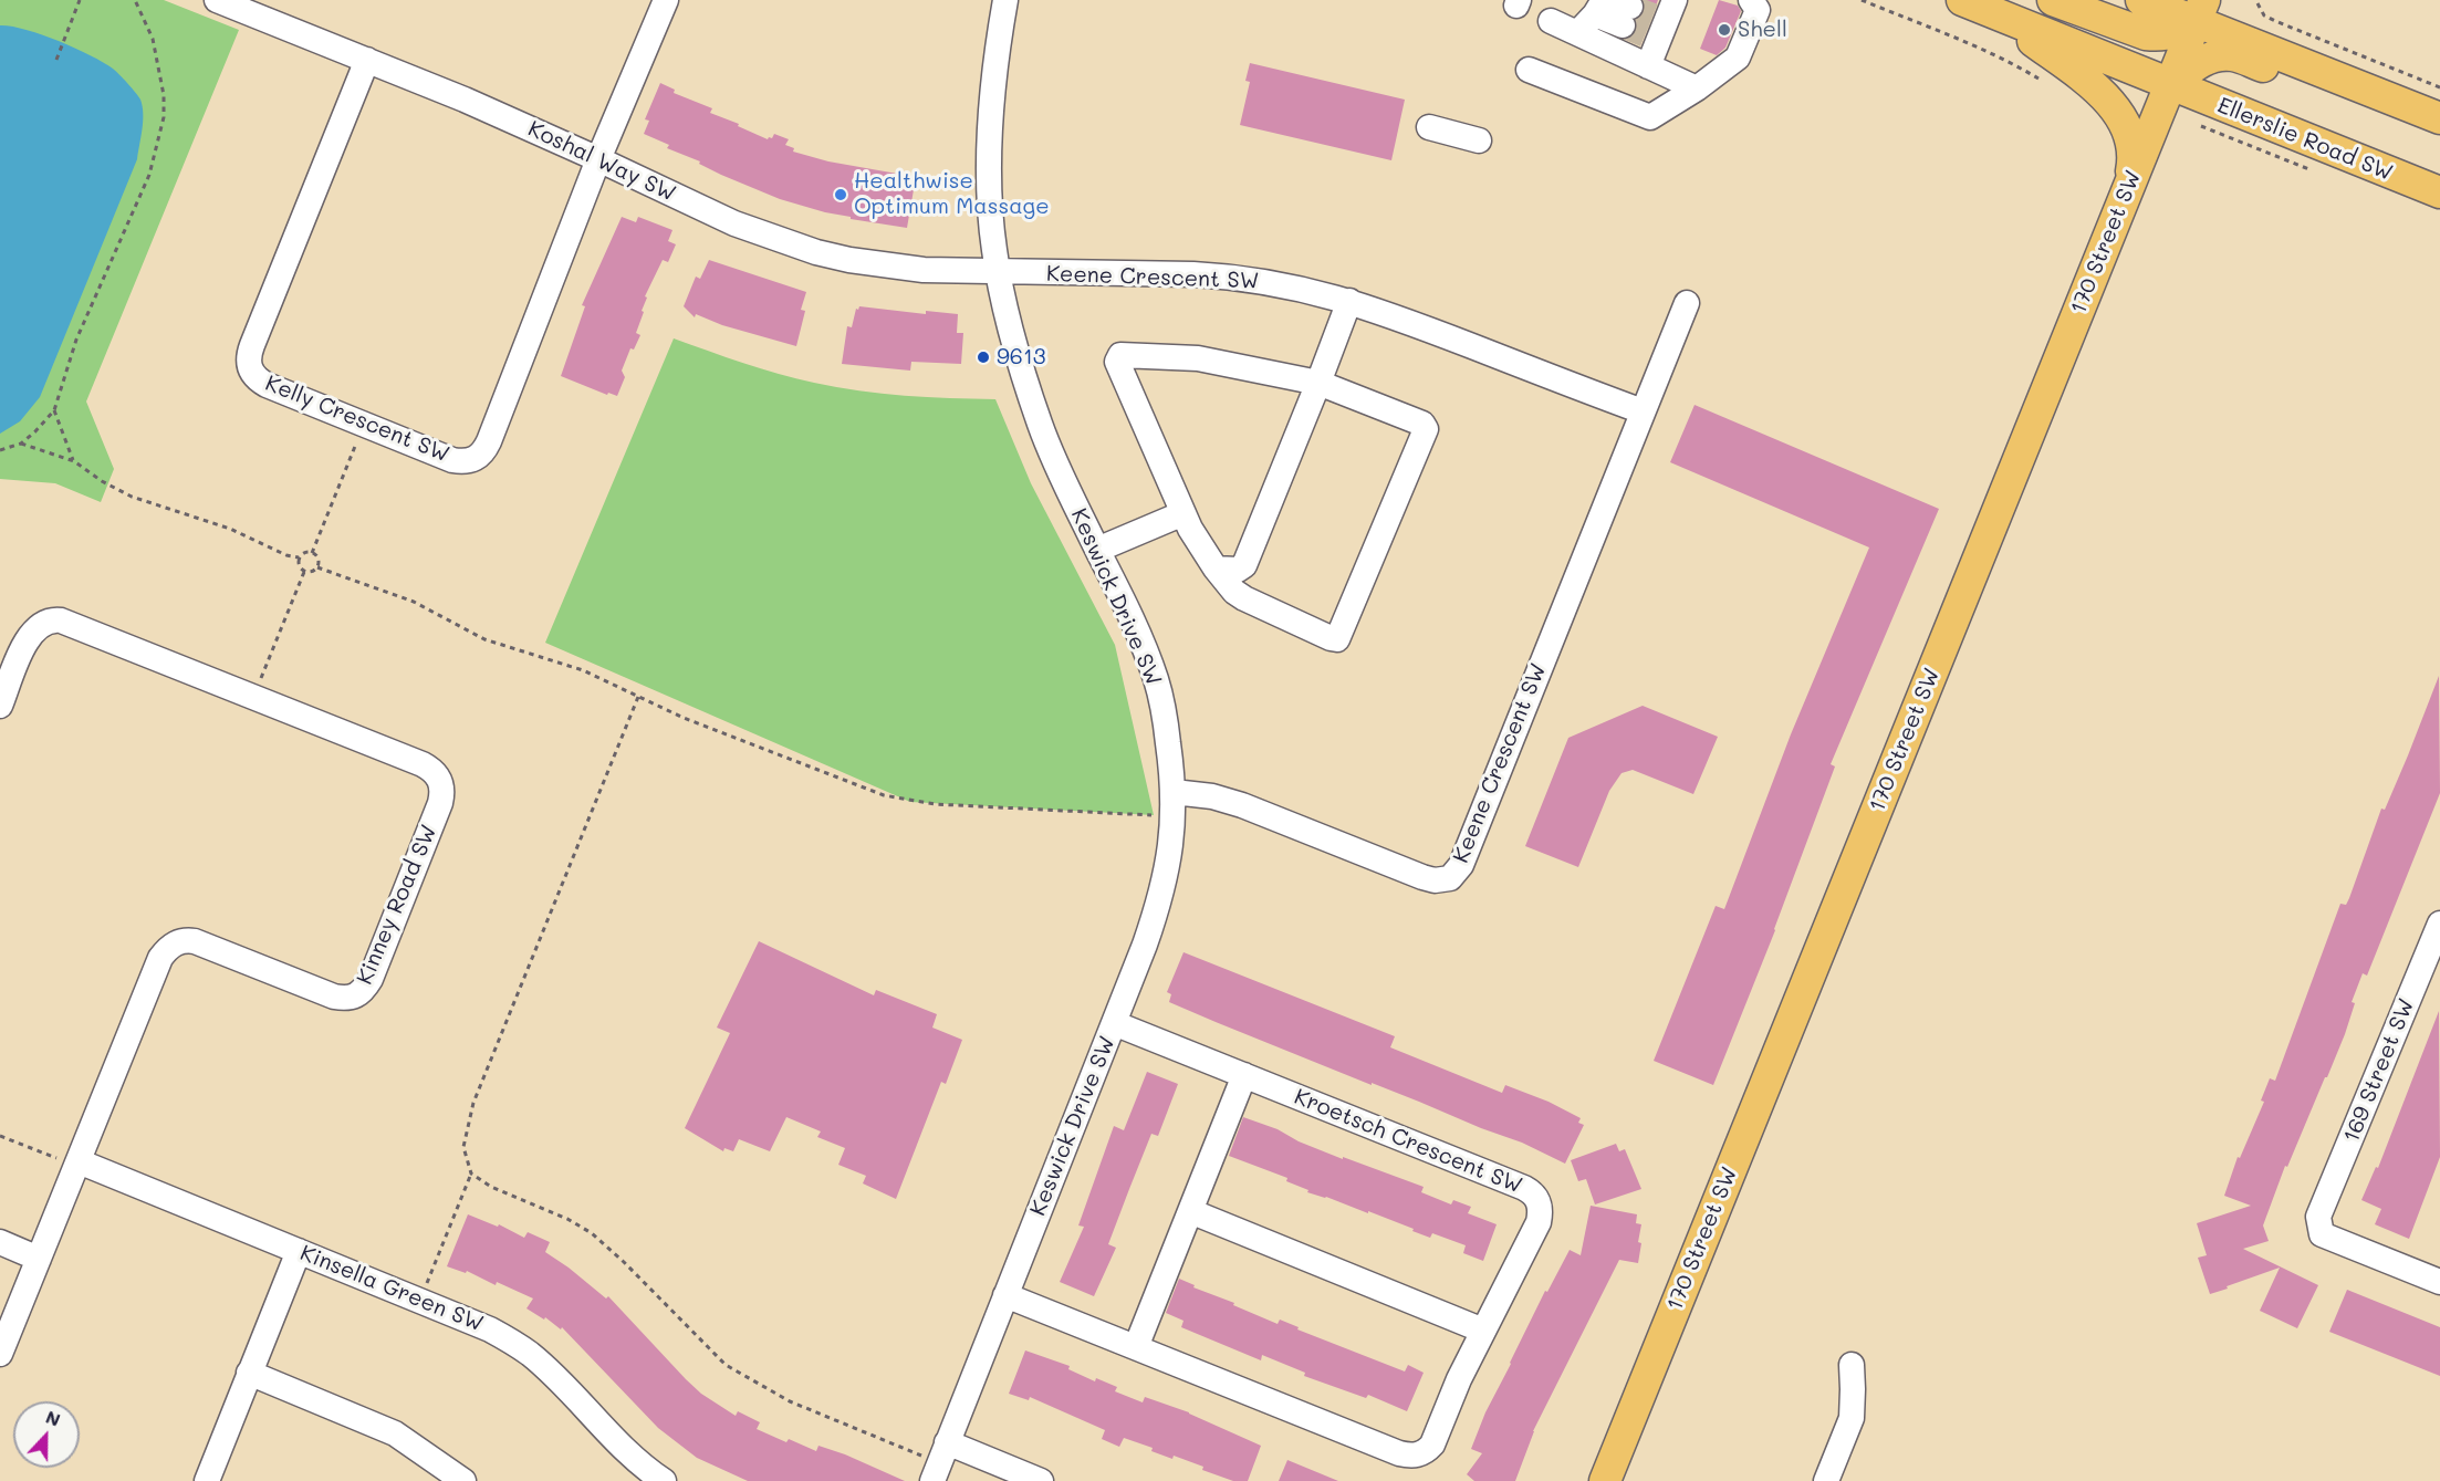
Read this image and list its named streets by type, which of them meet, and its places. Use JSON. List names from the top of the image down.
{
  "streets": {
    "main road": ["Ellerslie Road SW", "170 Street SW"],
    "street": [
      "Koshal Way SW",
      "Keene Crescent SW",
      "Kelly Crescent SW",
      "Keswick Drive SW",
      "Kinney Road SW",
      "169 Street SW",
      "Kroetsch Crescent SW",
      "Kinsella Green SW"
    ]
  },
  "crossings": [
    ["Ellerslie Road SW", "170 Street SW"],
    ["Koshal Way SW", "Keene Crescent SW"],
    ["Koshal Way SW", "Kelly Crescent SW"],
    ["Koshal Way SW", "Keswick Drive SW"],
    ["Keene Crescent SW", "Keswick Drive SW"],
    ["Keswick Drive SW", "Kroetsch Crescent SW"],
    ["Kinney Road SW", "Kinsella Green SW"]
  ],
  "places": ["Shell", "Healthwise Optimum Massage", "9613"],
  "north": "top"
}
